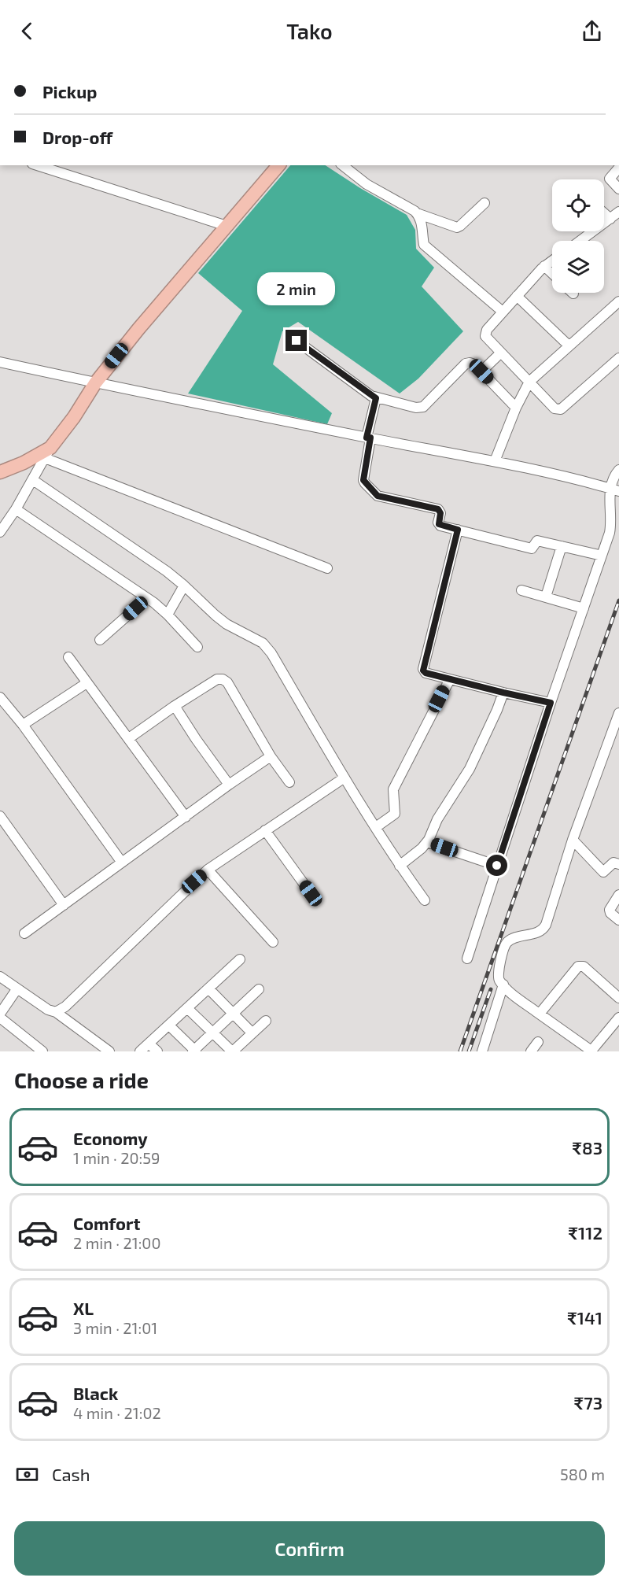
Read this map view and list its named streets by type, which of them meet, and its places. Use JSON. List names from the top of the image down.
{
  "page": {
    "header": "Tako",
    "banner": ["Pickup", "Drop-off"],
    "bubble": "2 min",
    "heading": "Choose a ride",
    "list": [
      {
        "name": "Economy",
        "note": "1 min · 20:59",
        "value": "₹83"
      },
      {
        "name": "Comfort",
        "note": "2 min · 21:00",
        "value": "₹112"
      },
      {
        "name": "XL",
        "note": "3 min · 21:01",
        "value": "₹141"
      },
      {
        "name": "Black",
        "note": "4 min · 21:02",
        "value": "₹73"
      }
    ],
    "pay": ["Cash", "580 m"],
    "buttons": "Confirm"
  }
}
